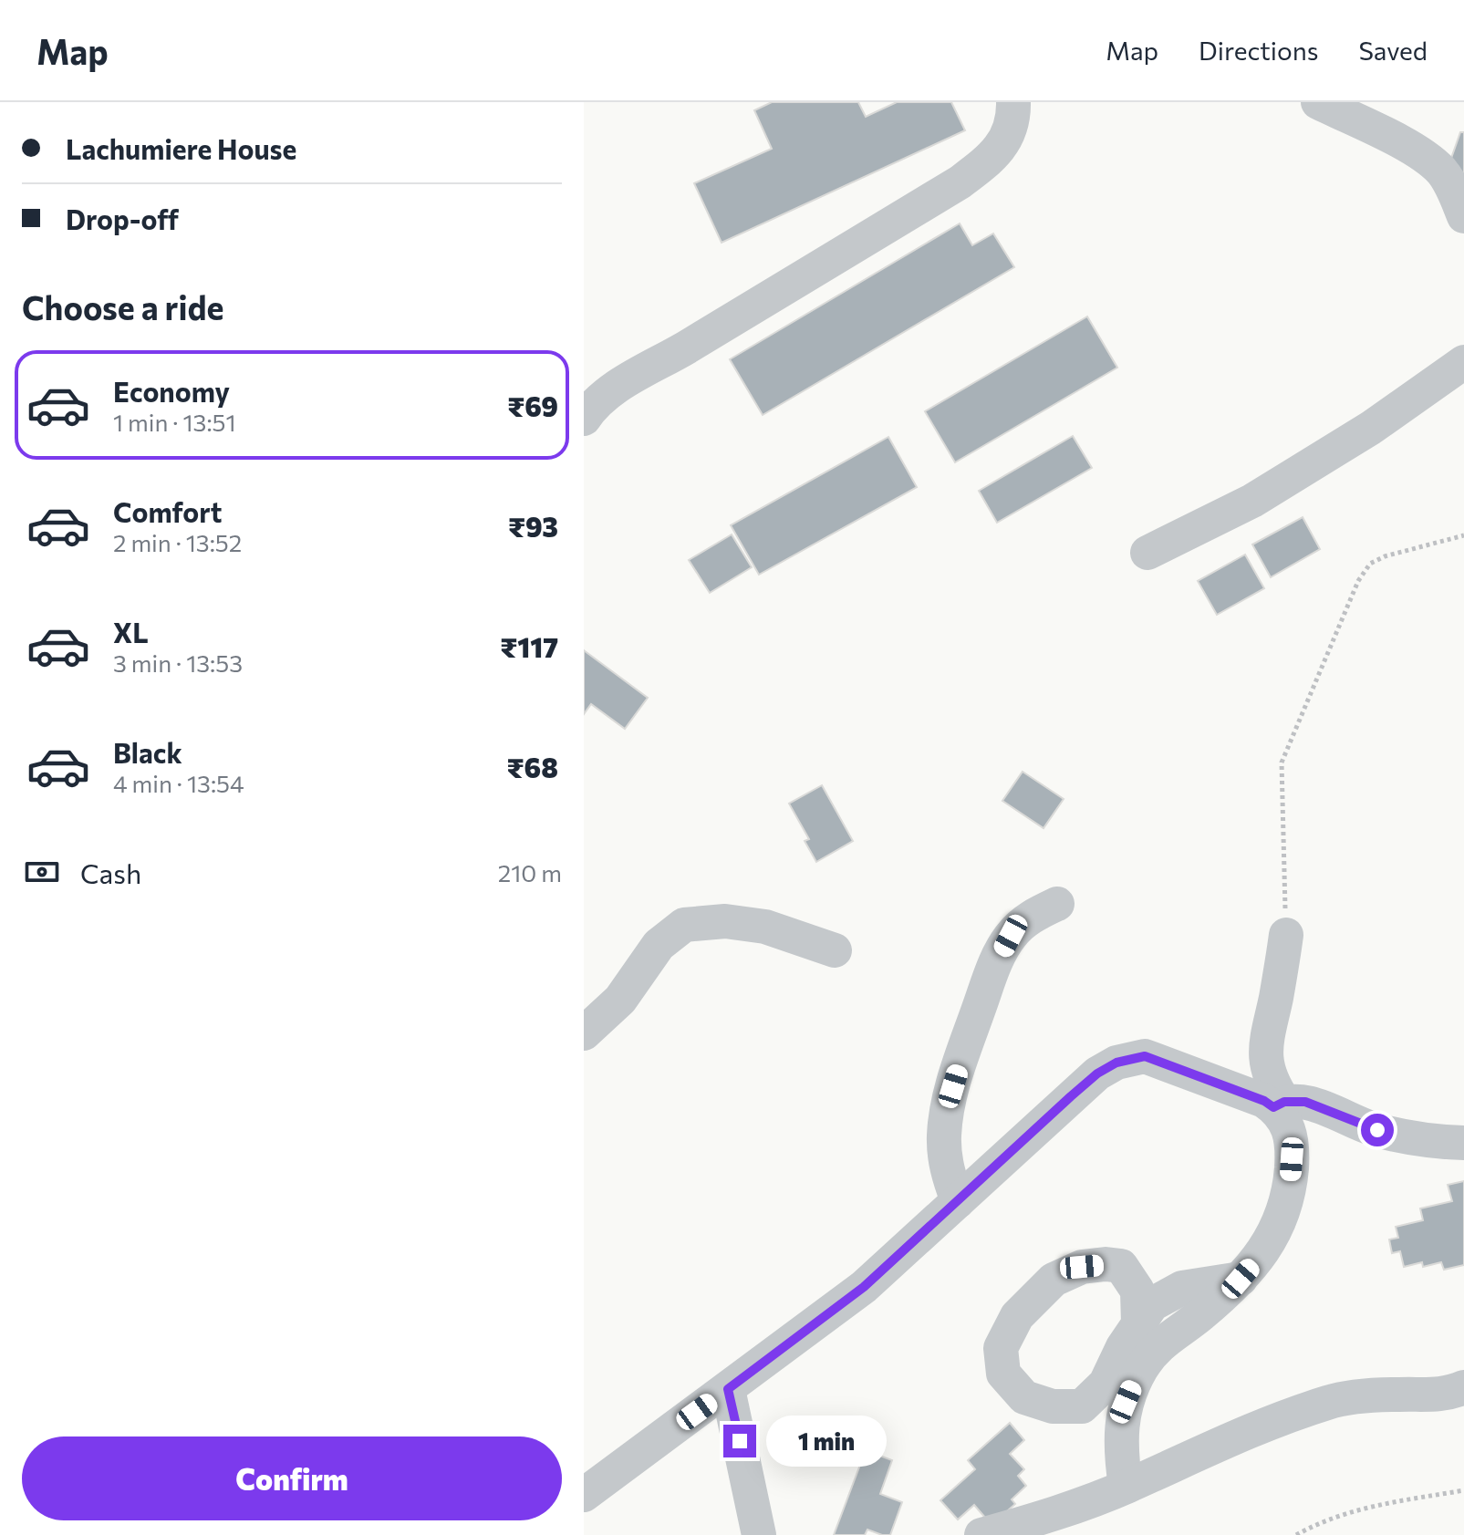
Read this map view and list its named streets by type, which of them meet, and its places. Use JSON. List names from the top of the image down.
{
  "page": {
    "header": "Map",
    "nav": ["Map", "Directions", "Saved"],
    "banner": ["Lachumiere House", "Drop-off"],
    "heading": "Choose a ride",
    "list": [
      {
        "name": "Economy",
        "note": "1 min · 13:51",
        "value": "₹69"
      },
      {
        "name": "Comfort",
        "note": "2 min · 13:52",
        "value": "₹93"
      },
      {
        "name": "XL",
        "note": "3 min · 13:53",
        "value": "₹117"
      },
      {
        "name": "Black",
        "note": "4 min · 13:54",
        "value": "₹68"
      }
    ],
    "pay": ["Cash", "210 m"],
    "bubble": "1 min",
    "buttons": "Confirm"
  }
}
